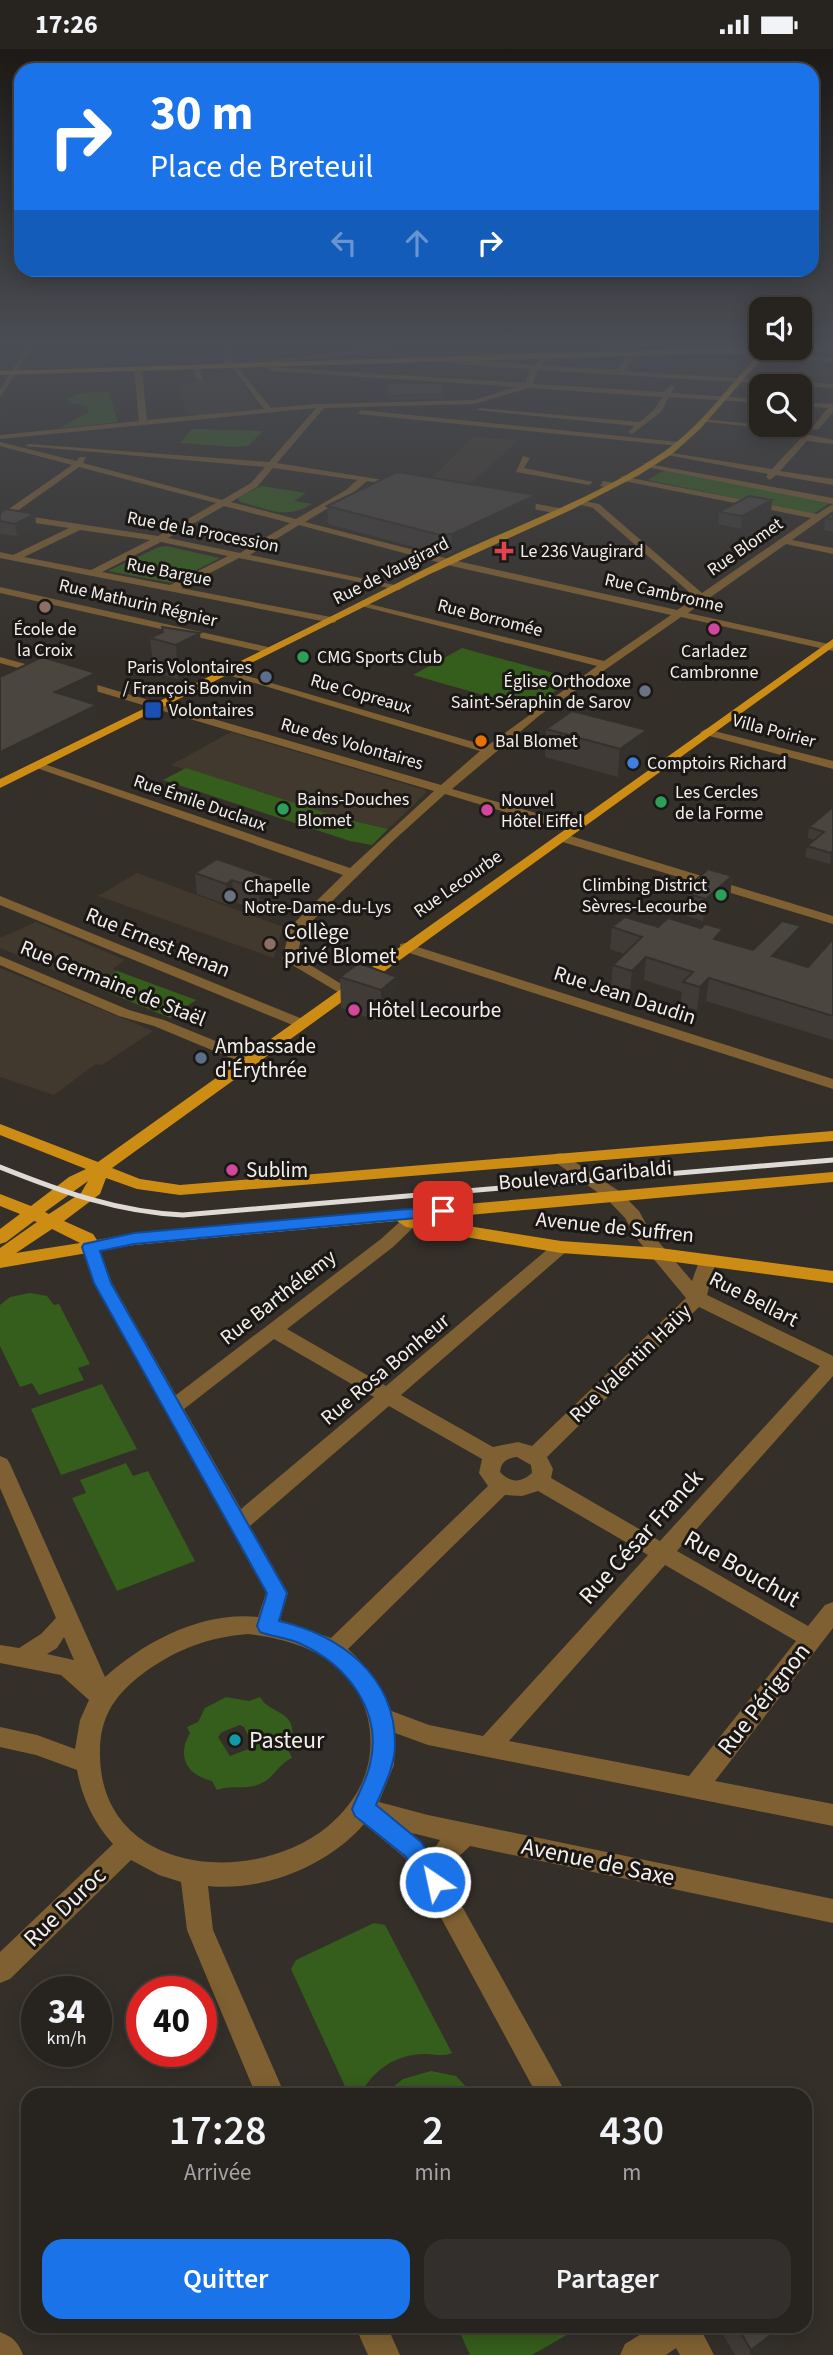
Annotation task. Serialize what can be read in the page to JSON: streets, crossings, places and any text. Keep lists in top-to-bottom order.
{
  "streets": {
    "main road": [
      "Rue de Vaugirard",
      "Rue Lecourbe",
      "Boulevard Garibaldi",
      "Avenue de Suffren"
    ],
    "street": [
      "Rue de la Procession",
      "Rue Blomet",
      "Rue Bargue",
      "Rue Cambronne",
      "Rue Mathurin Régnier",
      "Rue Borromée",
      "Rue Copreaux",
      "Villa Poirier",
      "Rue des Volontaires",
      "Rue Émile Duclaux",
      "Rue Ernest Renan",
      "Rue Germaine de Staël",
      "Rue Jean Daudin",
      "Rue Barthélemy",
      "Rue Bellart",
      "Rue Valentin Haüy",
      "Rue Rosa Bonheur",
      "Rue César Franck",
      "Rue Bouchut",
      "Rue Pérignon",
      "Avenue de Saxe",
      "Rue Duroc"
    ]
  },
  "crossings": [
    ["Rue de la Procession", "Rue de Vaugirard"],
    ["Rue Blomet", "Rue Cambronne"],
    ["Rue Blomet", "Rue Borromée"],
    ["Rue Blomet", "Rue Copreaux"],
    ["Rue Blomet", "Rue des Volontaires"],
    ["Rue Blomet", "Rue Émile Duclaux"],
    ["Rue Blomet", "Rue Lecourbe"],
    ["Rue de Vaugirard", "Rue Bargue"],
    ["Rue de Vaugirard", "Rue Cambronne"],
    ["Rue de Vaugirard", "Rue Mathurin Régnier"],
    ["Rue de Vaugirard", "Rue Borromée"],
    ["Rue de Vaugirard", "Rue Copreaux"],
    ["Rue de Vaugirard", "Rue des Volontaires"],
    ["Rue de Vaugirard", "Rue Émile Duclaux"],
    ["Rue Cambronne", "Rue Lecourbe"],
    ["Villa Poirier", "Rue Lecourbe"],
    ["Rue des Volontaires", "Rue Lecourbe"],
    ["Rue Lecourbe", "Rue Ernest Renan"],
    ["Rue Lecourbe", "Rue Germaine de Staël"],
    ["Rue Lecourbe", "Rue Jean Daudin"],
    ["Rue Lecourbe", "Boulevard Garibaldi"],
    ["Boulevard Garibaldi", "Avenue de Suffren"],
    ["Boulevard Garibaldi", "Rue Barthélemy"],
    ["Boulevard Garibaldi", "Rue Bellart"],
    ["Avenue de Suffren", "Rue Barthélemy"],
    ["Avenue de Suffren", "Rue Bellart"],
    ["Avenue de Suffren", "Rue Valentin Haüy"],
    ["Avenue de Suffren", "Rue Rosa Bonheur"],
    ["Rue Bellart", "Rue Valentin Haüy"],
    ["Rue Bellart", "Rue César Franck"],
    ["Rue Valentin Haüy", "Rue Bouchut"],
    ["Rue César Franck", "Rue Bouchut"],
    ["Rue Bouchut", "Rue Pérignon"]
  ],
  "places": {
    "health": ["Le 236 Vaugirard"],
    "other": [
      "École de la Croix",
      "Carladez Cambronne",
      "CMG Sports Club",
      "Paris Volontaires / François Bonvin",
      "Église Orthodoxe Saint-Séraphin de Sarov",
      "Bal Blomet",
      "Comptoirs Richard",
      "Les Cercles de la Forme",
      "Bains-Douches Blomet",
      "Nouvel Hôtel Eiffel",
      "Climbing District Sèvres-Lecourbe",
      "Chapelle Notre-Dame-du-Lys",
      "Collège privé Blomet",
      "Hôtel Lecourbe",
      "Ambassade d'Érythrée",
      "Sublim",
      "Pasteur"
    ],
    "transit": ["Volontaires"]
  },
  "page": {
    "status": "17:26",
    "turn": ["30 m", "Place de Breteuil"],
    "speed": "34 km/h",
    "limit": "40",
    "eta": [
      "17:28",
      "Arrivée",
      "2",
      "min",
      "430",
      "m"
    ],
    "buttons": ["Quitter", "Partager"]
  }
}
